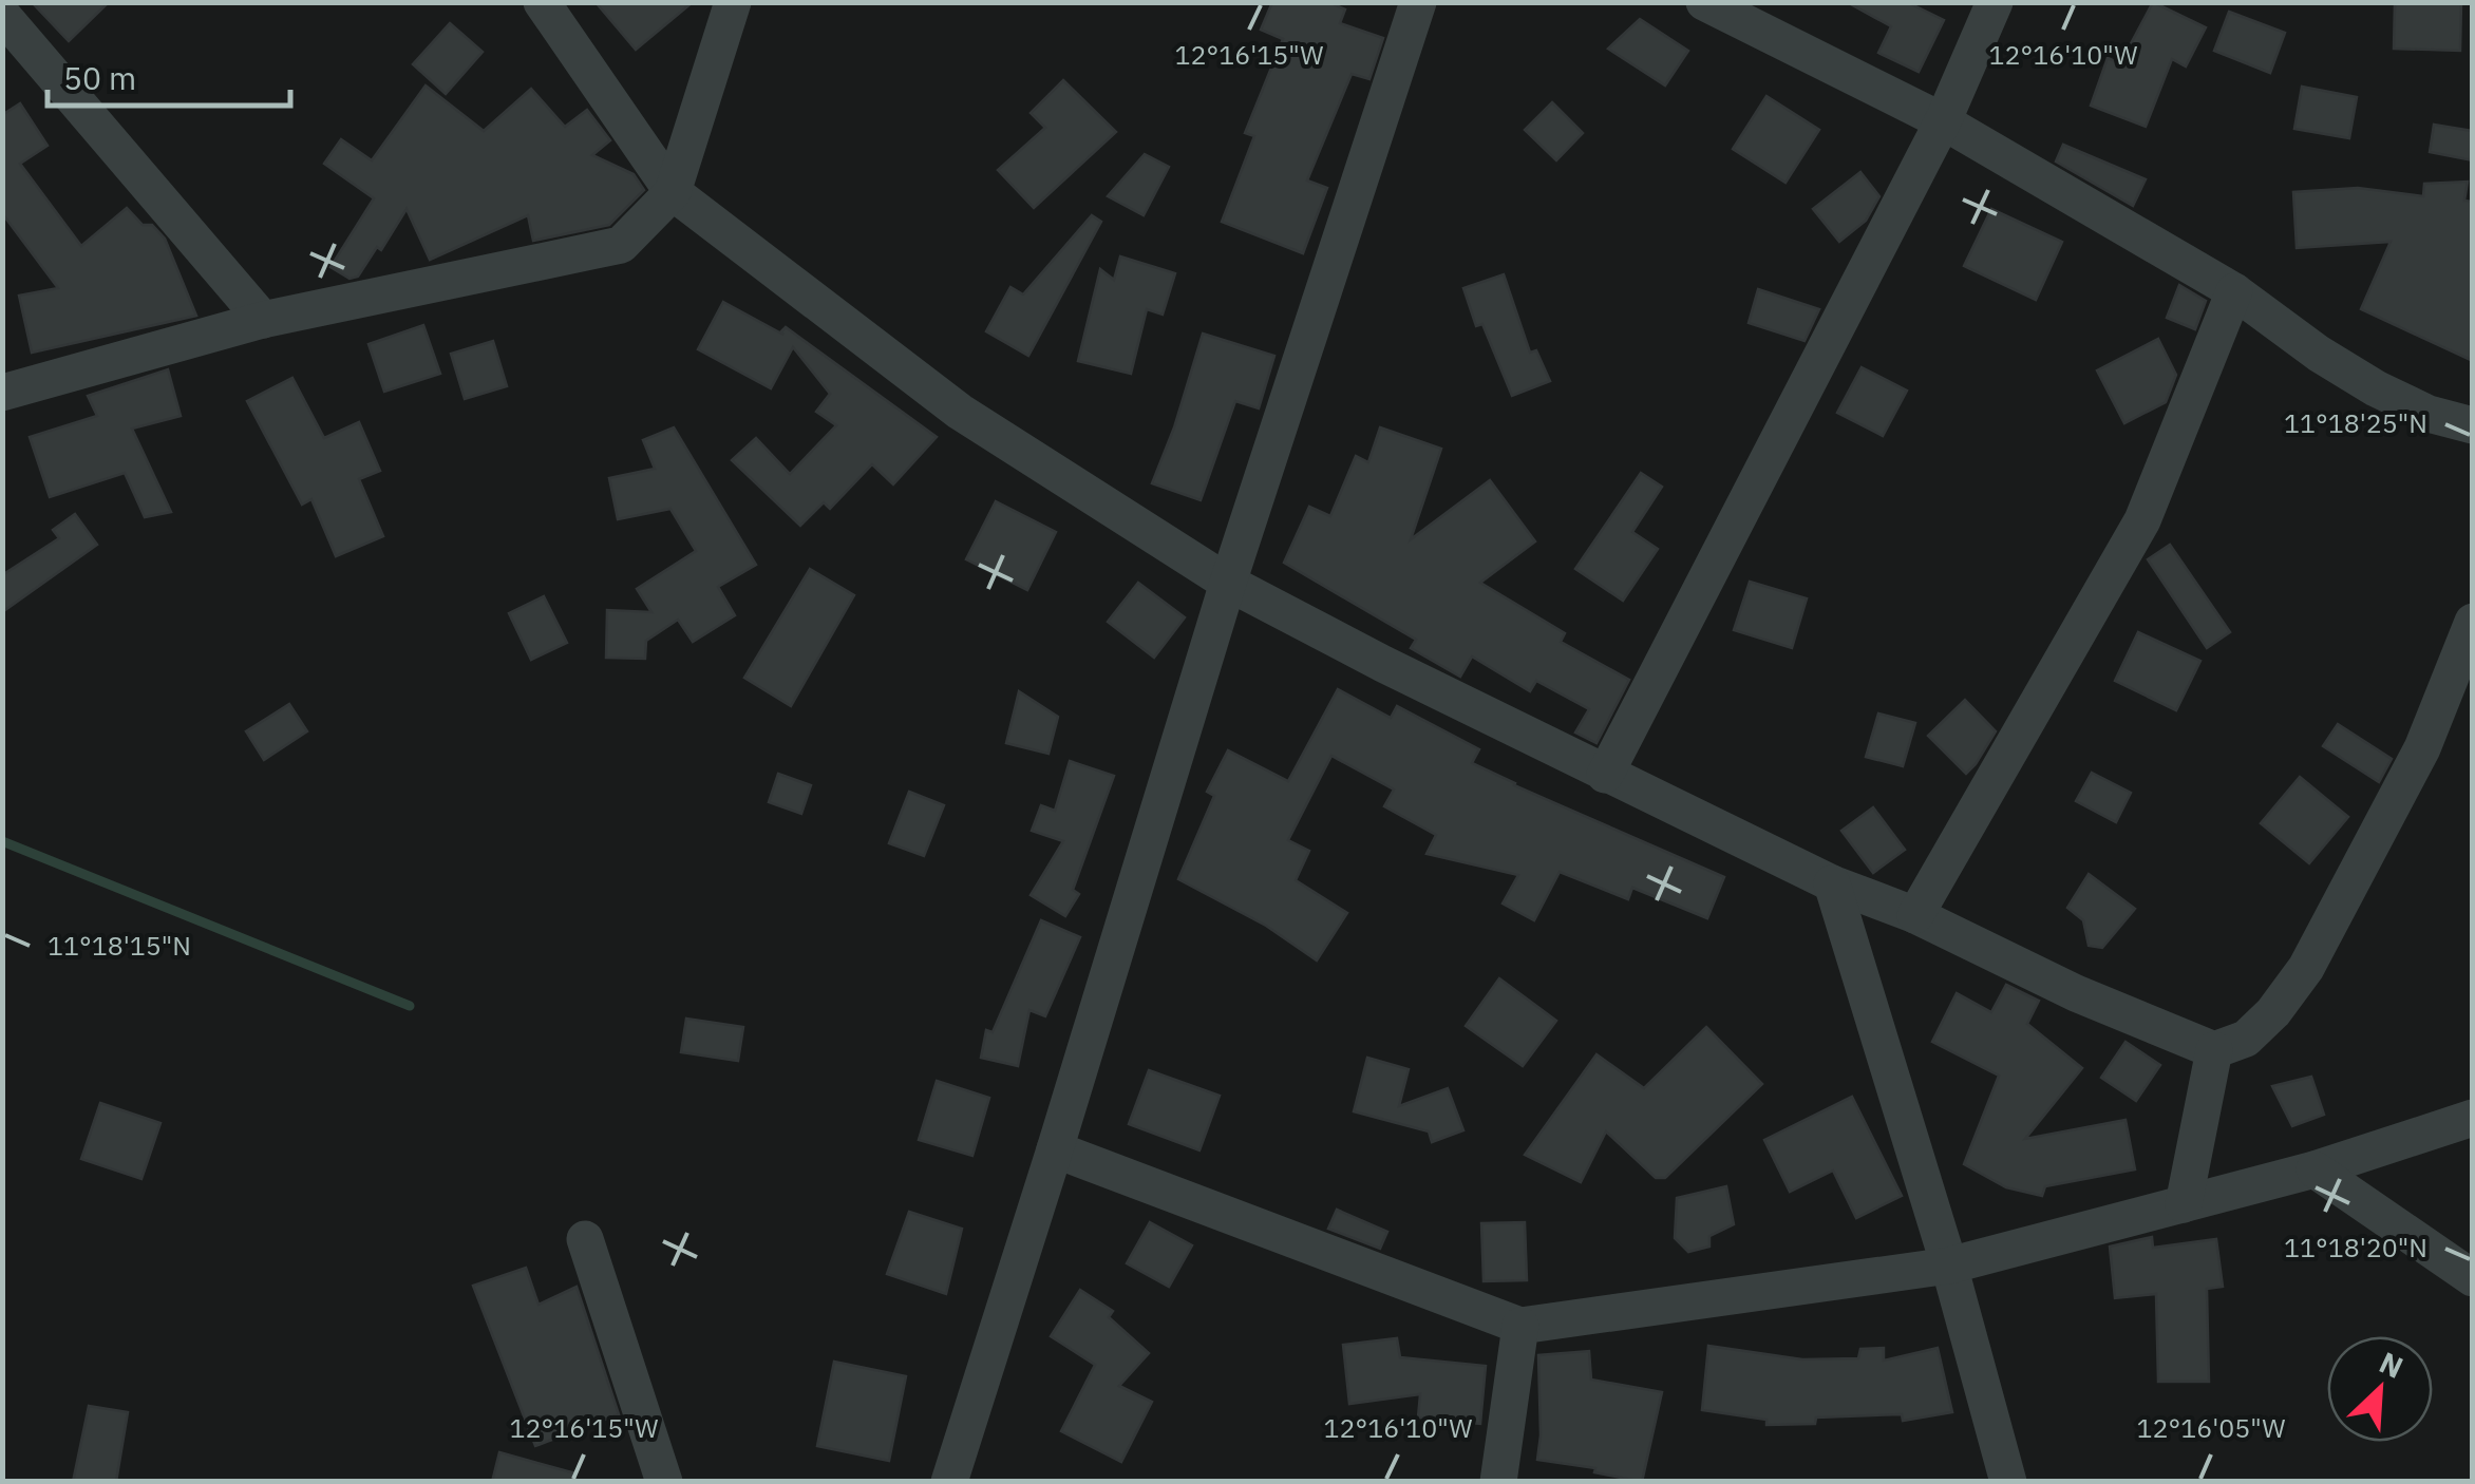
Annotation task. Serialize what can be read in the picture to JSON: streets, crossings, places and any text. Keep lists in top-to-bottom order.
{
  "scale_bar": "50 m",
  "north": "top right",
  "coordinates": [
    "12°16'15\"W",
    "12°16'10\"W",
    "11°18'25\"N",
    "11°18'15\"N",
    "11°18'20\"N",
    "12°16'05\"W"
  ]
}
